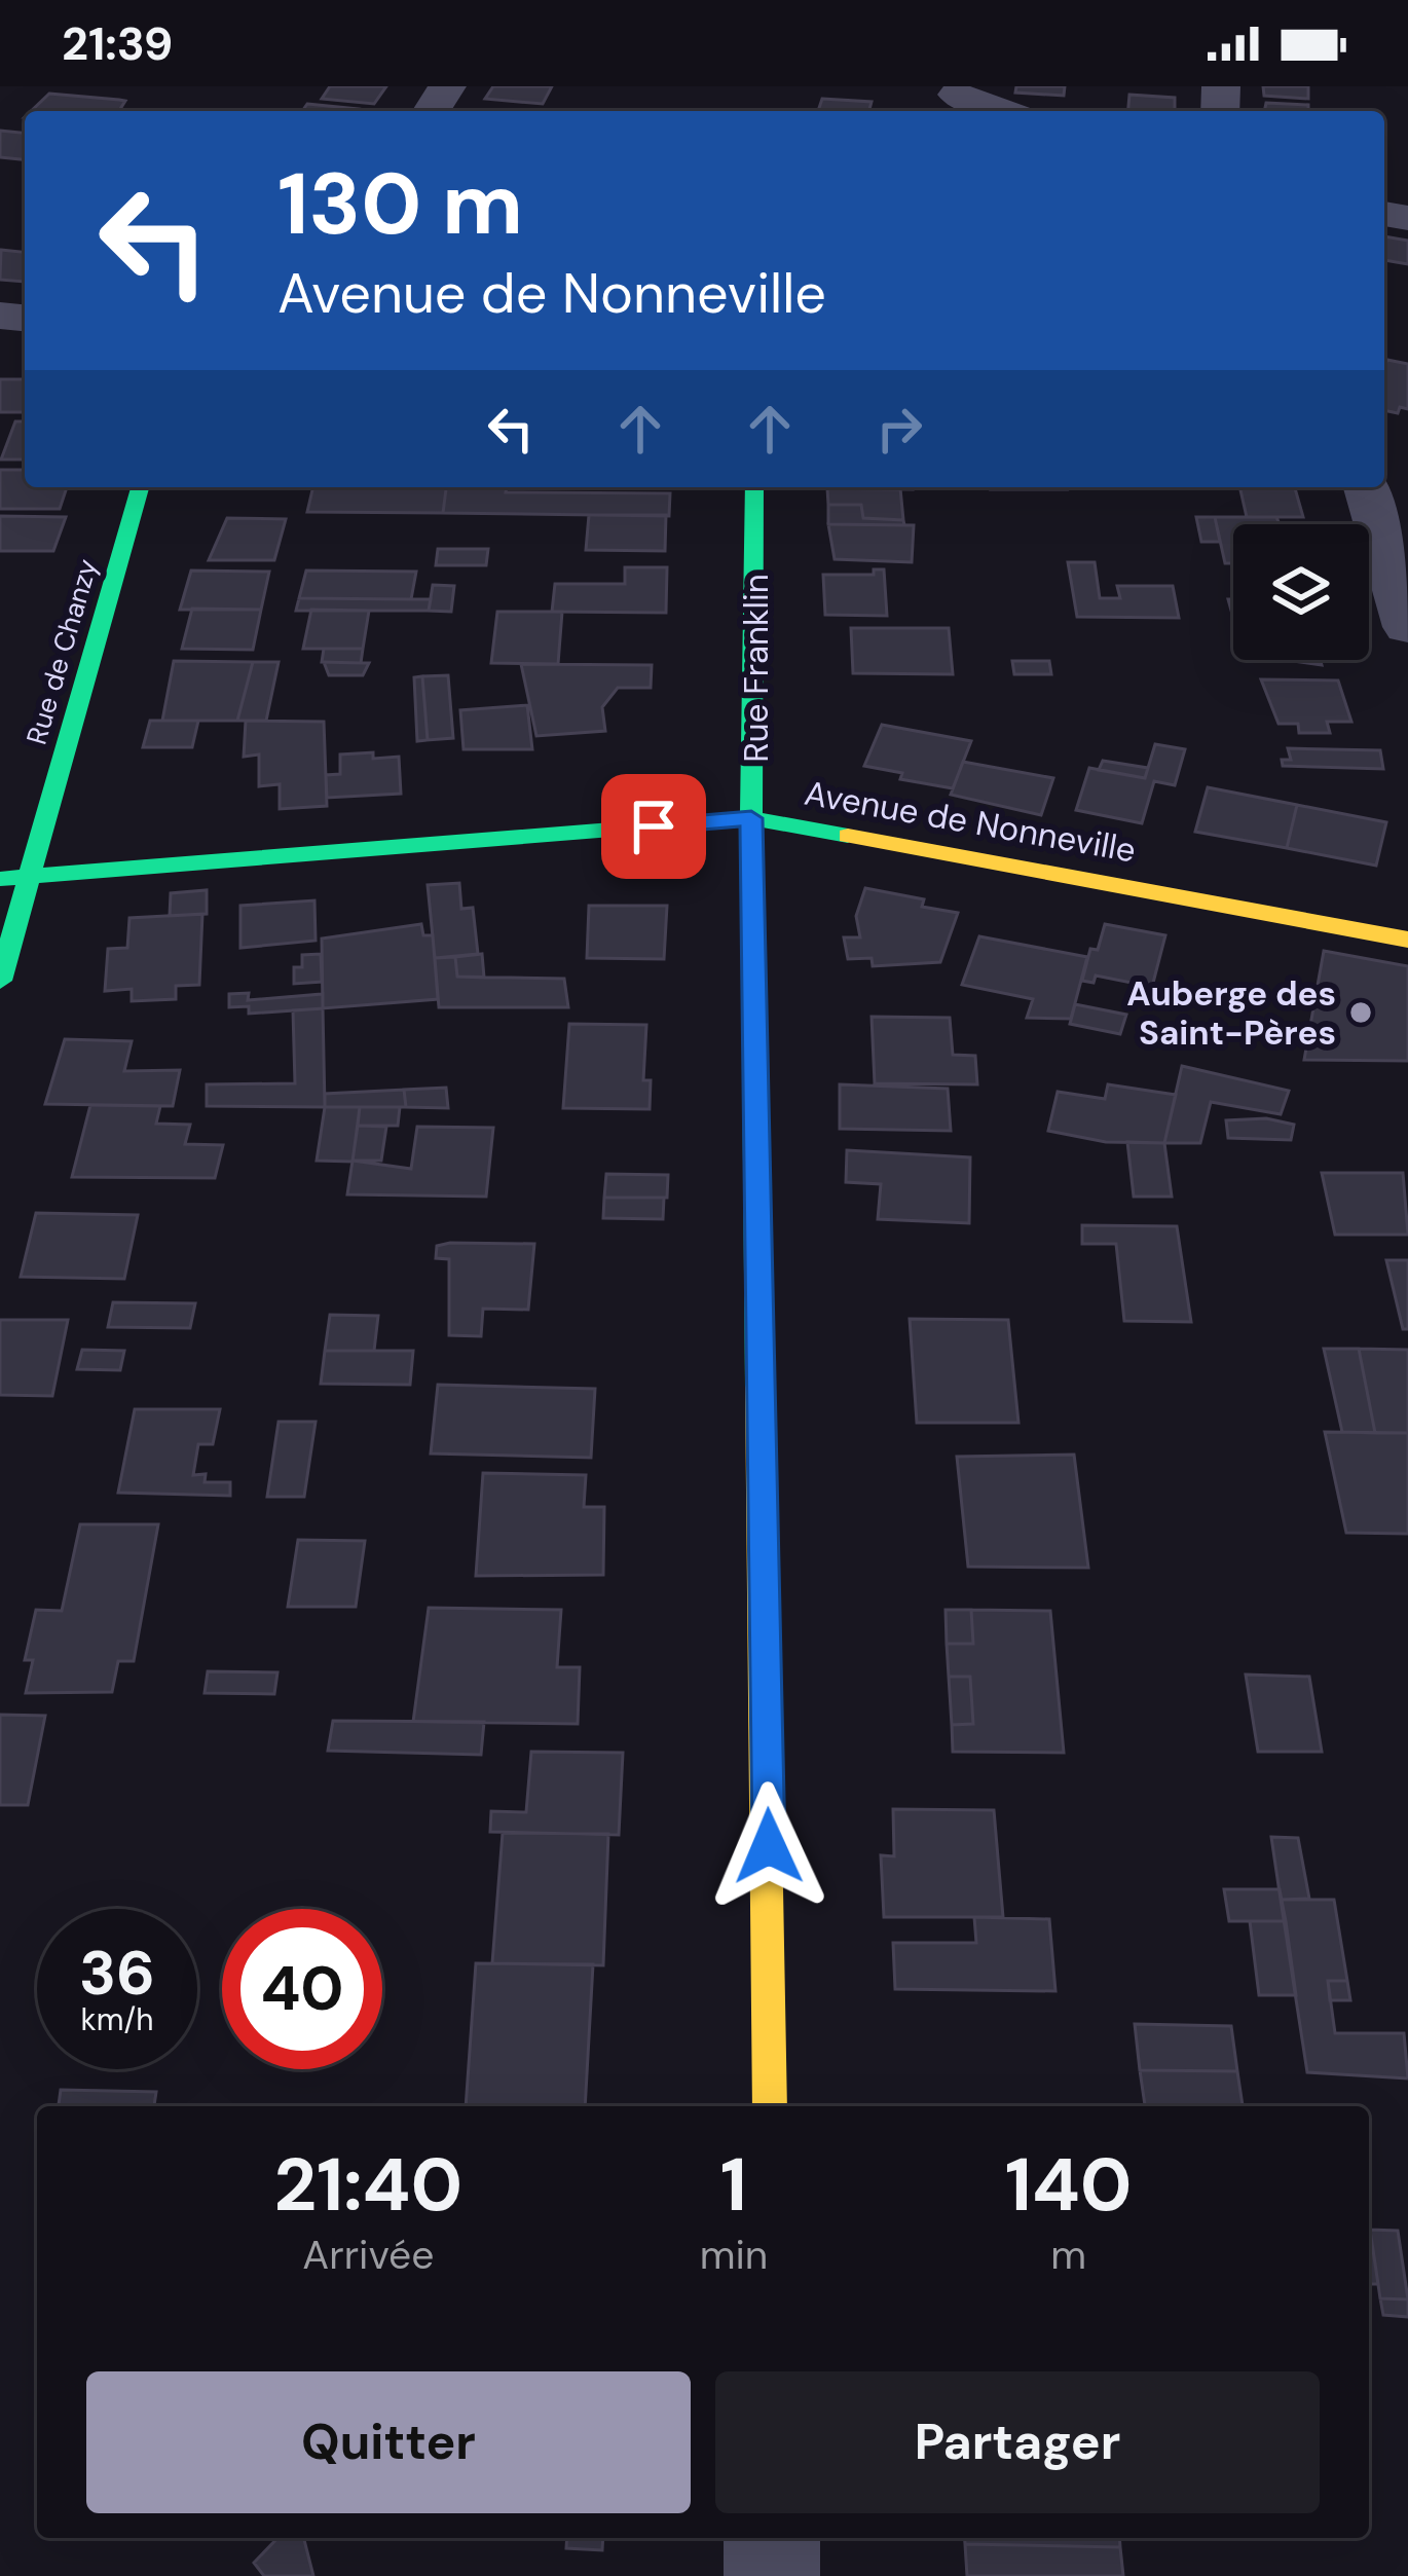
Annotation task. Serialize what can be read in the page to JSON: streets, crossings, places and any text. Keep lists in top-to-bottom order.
{
  "streets": {
    "street": ["Rue de Chanzy", "Rue Franklin", "Avenue de Nonneville"]
  },
  "crossings": [
    ["Rue de Chanzy", "Avenue de Nonneville"],
    ["Rue Franklin", "Avenue de Nonneville"]
  ],
  "places": ["Auberge des Saint-Pères"],
  "page": {
    "status": "21:39",
    "turn": ["130 m", "Avenue de Nonneville"],
    "speed": "36 km/h",
    "limit": "40",
    "eta": [
      "21:40",
      "Arrivée",
      "1",
      "min",
      "140",
      "m"
    ],
    "buttons": ["Quitter", "Partager"]
  }
}
